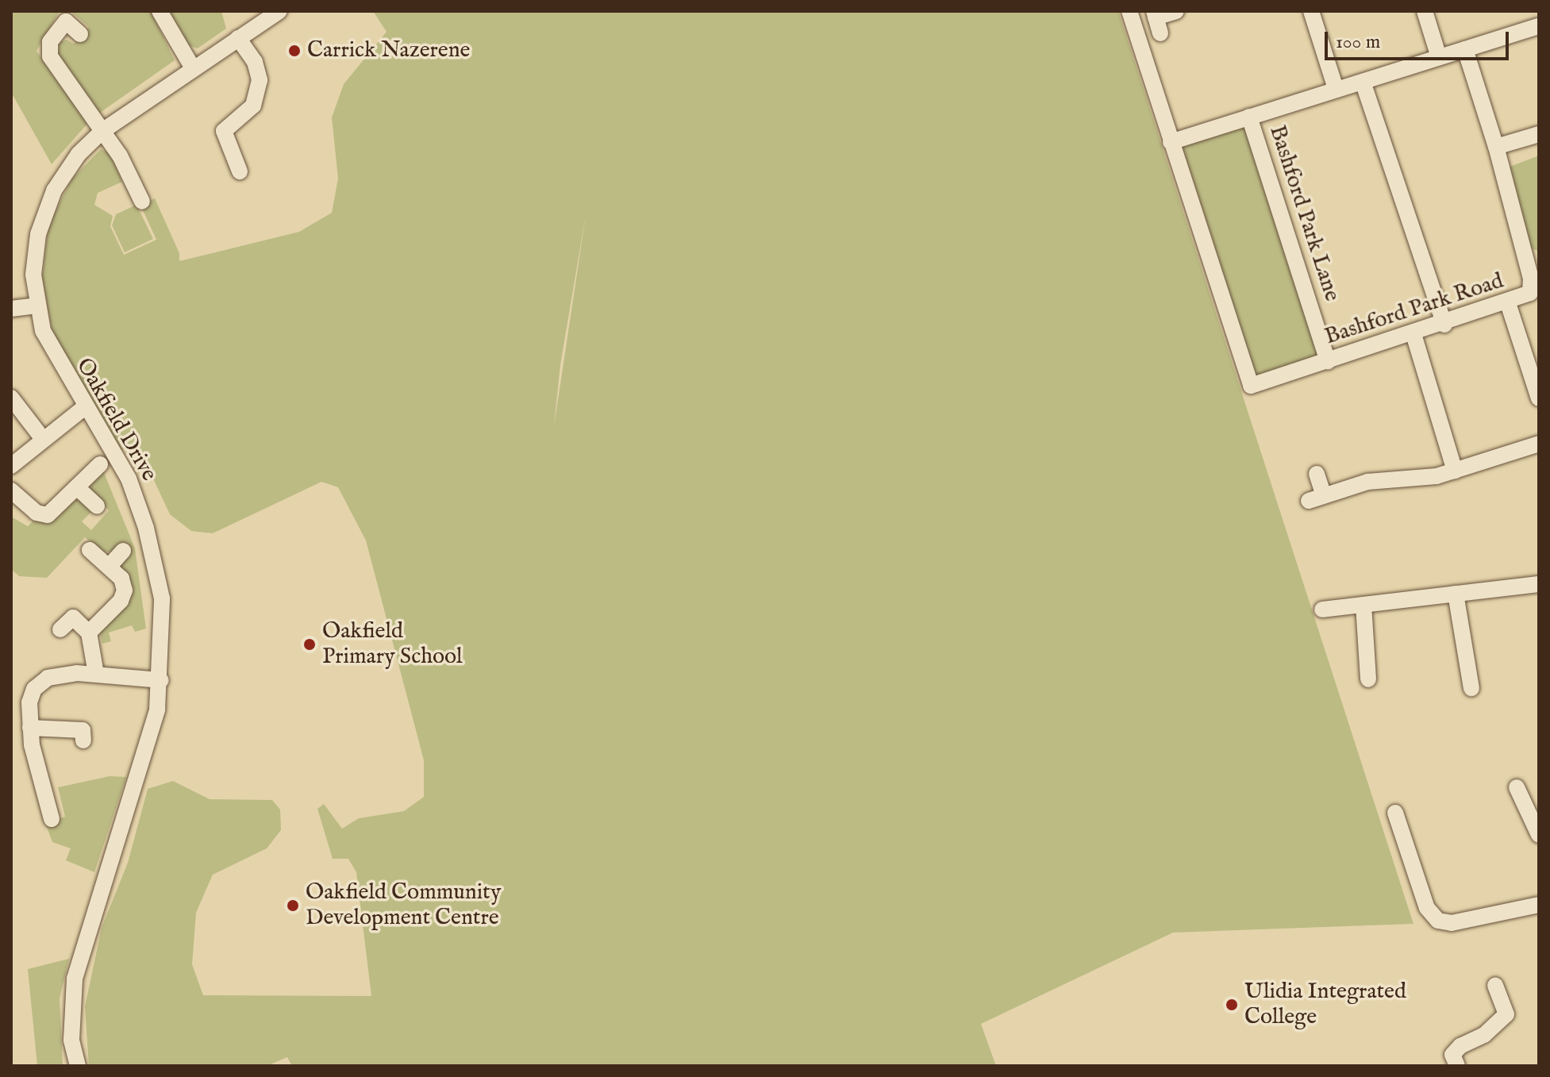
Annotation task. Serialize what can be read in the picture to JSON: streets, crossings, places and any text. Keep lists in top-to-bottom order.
{
  "streets": {
    "street": ["Bashford Park Lane", "Bashford Park Road", "Oakfield Drive"]
  },
  "crossings": [
    ["Bashford Park Lane", "Bashford Park Road"]
  ],
  "places": [
    "Carrick Nazerene",
    "Oakfield Primary School",
    "Oakfield Community Development Centre",
    "Ulidia Integrated College"
  ],
  "scale_bar": "100 m"
}
